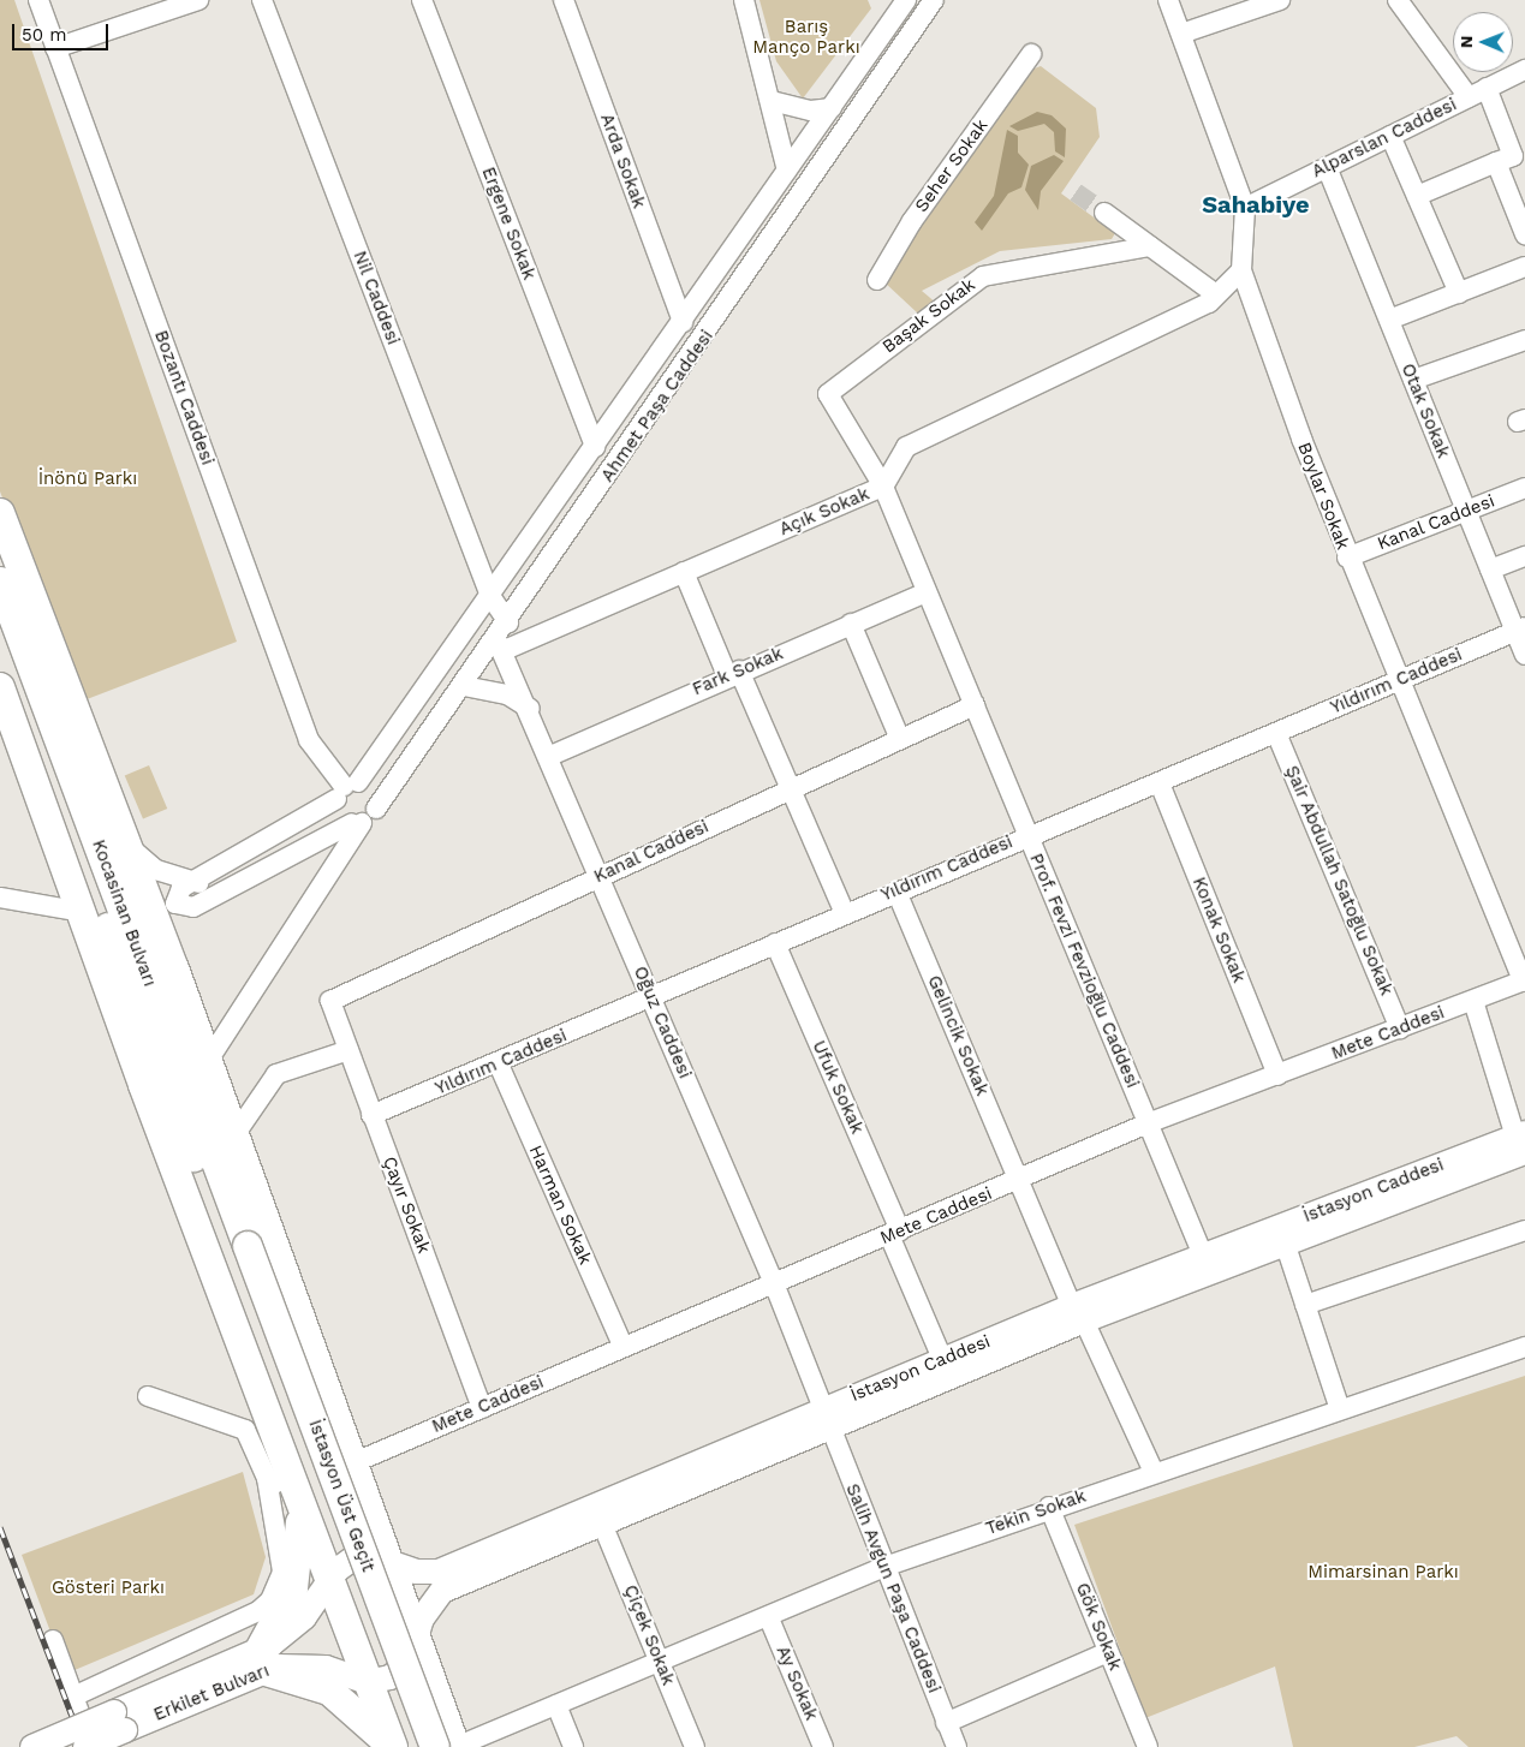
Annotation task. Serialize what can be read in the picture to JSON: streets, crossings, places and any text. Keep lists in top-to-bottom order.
{
  "streets": {
    "highway": ["Kocasinan Bulvarı", "İstasyon Üst Geçit"],
    "main road": ["İstasyon Caddesi", "Erkilet Bulvarı"],
    "street": [
      "Alparslan Caddesi",
      "Arda Sokak",
      "Seher Sokak",
      "Ergene Sokak",
      "Nil Caddesi",
      "Başak Sokak",
      "Bozantı Caddesi",
      "Ahmet Paşa Caddesi",
      "Otak Sokak",
      "Boylar Sokak",
      "Açık Sokak",
      "Kanal Caddesi",
      "Fark Sokak",
      "Yıldırım Caddesi",
      "Şair Abdullah Satoğlu Sokak",
      "Konak Sokak",
      "Prof. Fevzi Fevzioğlu Caddesi",
      "Oğuz Caddesi",
      "Mete Caddesi",
      "Gelincik Sokak",
      "Ufuk Sokak",
      "Çayır Sokak",
      "Harman Sokak",
      "Tekin Sokak",
      "Salih Avgun Paşa Caddesi",
      "Gök Sokak",
      "Çiçek Sokak",
      "Ay Sokak"
    ]
  },
  "crossings": [
    ["Alparslan Caddesi", "Otak Sokak"],
    ["Alparslan Caddesi", "Boylar Sokak"],
    ["Arda Sokak", "Ahmet Paşa Caddesi"],
    ["Ergene Sokak", "Ahmet Paşa Caddesi"],
    ["Nil Caddesi", "Ahmet Paşa Caddesi"],
    ["Başak Sokak", "Açık Sokak"],
    ["Başak Sokak", "Prof. Fevzi Fevzioğlu Caddesi"],
    ["Bozantı Caddesi", "Ahmet Paşa Caddesi"],
    ["Ahmet Paşa Caddesi", "Açık Sokak"],
    ["Ahmet Paşa Caddesi", "Oğuz Caddesi"],
    ["Otak Sokak", "Kanal Caddesi"],
    ["Otak Sokak", "Yıldırım Caddesi"],
    ["Boylar Sokak", "Açık Sokak"],
    ["Boylar Sokak", "Kanal Caddesi"],
    ["Boylar Sokak", "Yıldırım Caddesi"],
    ["Boylar Sokak", "Mete Caddesi"],
    ["Açık Sokak", "Prof. Fevzi Fevzioğlu Caddesi"],
    ["Açık Sokak", "Oğuz Caddesi"],
    ["Kanal Caddesi", "Prof. Fevzi Fevzioğlu Caddesi"],
    ["Kanal Caddesi", "Oğuz Caddesi"],
    ["Kanal Caddesi", "Çayır Sokak"],
    ["Fark Sokak", "Prof. Fevzi Fevzioğlu Caddesi"],
    ["Fark Sokak", "Oğuz Caddesi"],
    ["Yıldırım Caddesi", "Şair Abdullah Satoğlu Sokak"],
    ["Yıldırım Caddesi", "Konak Sokak"],
    ["Yıldırım Caddesi", "Prof. Fevzi Fevzioğlu Caddesi"],
    ["Yıldırım Caddesi", "Oğuz Caddesi"],
    ["Yıldırım Caddesi", "Gelincik Sokak"],
    ["Yıldırım Caddesi", "Ufuk Sokak"],
    ["Yıldırım Caddesi", "Çayır Sokak"],
    ["Yıldırım Caddesi", "Harman Sokak"],
    ["Şair Abdullah Satoğlu Sokak", "Mete Caddesi"],
    ["Kocasinan Bulvarı", "İstasyon Üst Geçit"],
    ["Konak Sokak", "Mete Caddesi"],
    ["Prof. Fevzi Fevzioğlu Caddesi", "Mete Caddesi"],
    ["Prof. Fevzi Fevzioğlu Caddesi", "İstasyon Caddesi"],
    ["Oğuz Caddesi", "Mete Caddesi"],
    ["Oğuz Caddesi", "İstasyon Caddesi"],
    ["Oğuz Caddesi", "Salih Avgun Paşa Caddesi"],
    ["Mete Caddesi", "Gelincik Sokak"],
    ["Mete Caddesi", "Ufuk Sokak"],
    ["Mete Caddesi", "Çayır Sokak"],
    ["Mete Caddesi", "Harman Sokak"],
    ["Gelincik Sokak", "İstasyon Caddesi"],
    ["Gelincik Sokak", "Tekin Sokak"],
    ["Ufuk Sokak", "İstasyon Caddesi"],
    ["İstasyon Caddesi", "Salih Avgun Paşa Caddesi"],
    ["İstasyon Caddesi", "Çiçek Sokak"],
    ["İstasyon Caddesi", "Erkilet Bulvarı"],
    ["Tekin Sokak", "Salih Avgun Paşa Caddesi"],
    ["Tekin Sokak", "Gök Sokak"],
    ["Tekin Sokak", "Çiçek Sokak"],
    ["Tekin Sokak", "Ay Sokak"]
  ],
  "districts": ["Sahabiye"],
  "parks": [
    "Barış Manço Parkı",
    "İnönü Parkı",
    "Mimarsinan Parkı",
    "Gösteri Parkı"
  ],
  "scale_bar": "50 m",
  "north": "left"
}
